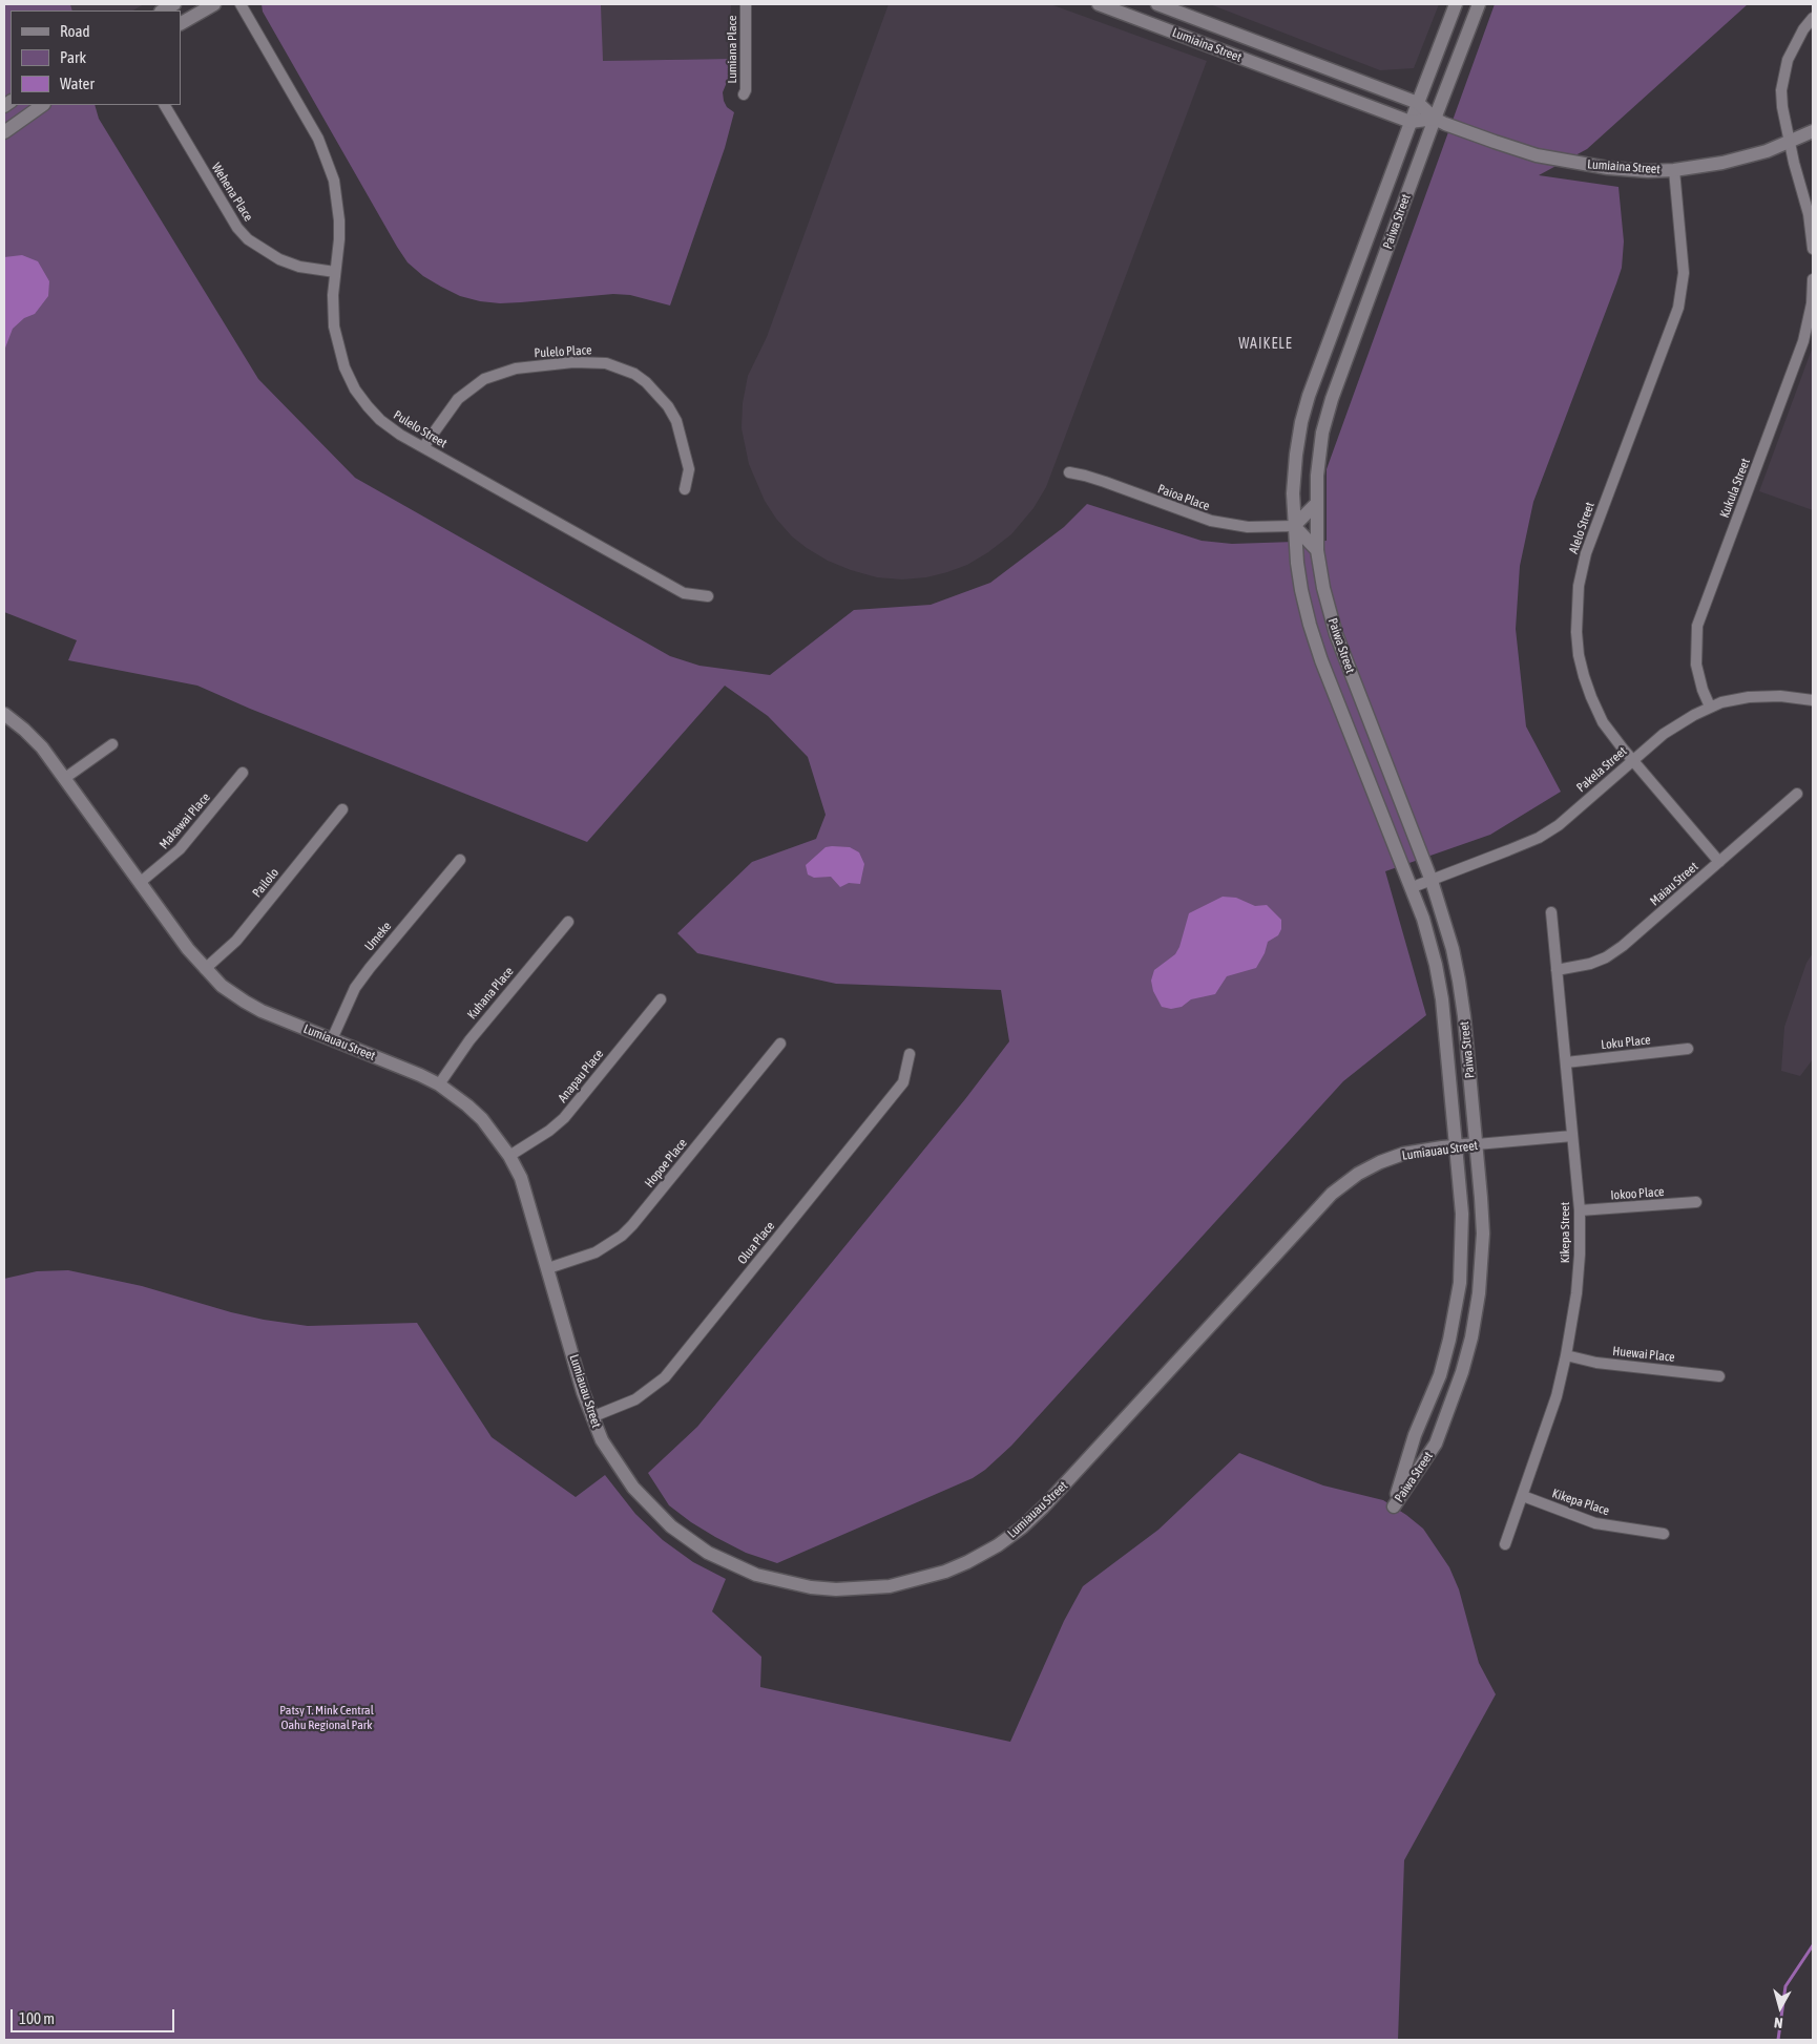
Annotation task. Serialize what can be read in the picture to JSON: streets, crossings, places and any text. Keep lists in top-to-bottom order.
{
  "streets": {
    "street": [
      "Lumiaina Street",
      "Lumiana Place",
      "Wehena Place",
      "Paiwa Street",
      "Pulelo Place",
      "Pulelo Street",
      "Kukula Street",
      "Paioa Place",
      "Alelo Street",
      "Pakela Street",
      "Makawai Place",
      "Pailolo",
      "Maiau Street",
      "Umeke",
      "Kuhana Place",
      "Lumiauau Street",
      "Loku Place",
      "Anapau Place",
      "Hopoe Place",
      "Iokoo Place",
      "Kikepa Street",
      "Olua Place",
      "Huewai Place",
      "Kikepa Place"
    ]
  },
  "crossings": [
    ["Lumiaina Street", "Paiwa Street"],
    ["Lumiaina Street", "Alelo Street"],
    ["Wehena Place", "Pulelo Street"],
    ["Paiwa Street", "Paioa Place"],
    ["Paiwa Street", "Pakela Street"],
    ["Paiwa Street", "Lumiauau Street"],
    ["Pulelo Place", "Pulelo Street"],
    ["Kukula Street", "Pakela Street"],
    ["Alelo Street", "Pakela Street"],
    ["Alelo Street", "Maiau Street"],
    ["Makawai Place", "Lumiauau Street"],
    ["Pailolo", "Lumiauau Street"],
    ["Maiau Street", "Kikepa Street"],
    ["Umeke", "Lumiauau Street"],
    ["Kuhana Place", "Lumiauau Street"],
    ["Lumiauau Street", "Anapau Place"],
    ["Lumiauau Street", "Hopoe Place"],
    ["Lumiauau Street", "Kikepa Street"],
    ["Lumiauau Street", "Olua Place"],
    ["Loku Place", "Kikepa Street"],
    ["Iokoo Place", "Kikepa Street"],
    ["Kikepa Street", "Huewai Place"],
    ["Kikepa Street", "Kikepa Place"]
  ],
  "districts": ["WAIKELE"],
  "parks": ["Patsy T. Mink Central Oahu Regional Park"],
  "legend": ["Road", "Park", "Water"],
  "scale_bar": "100 m",
  "north": "bottom"
}
